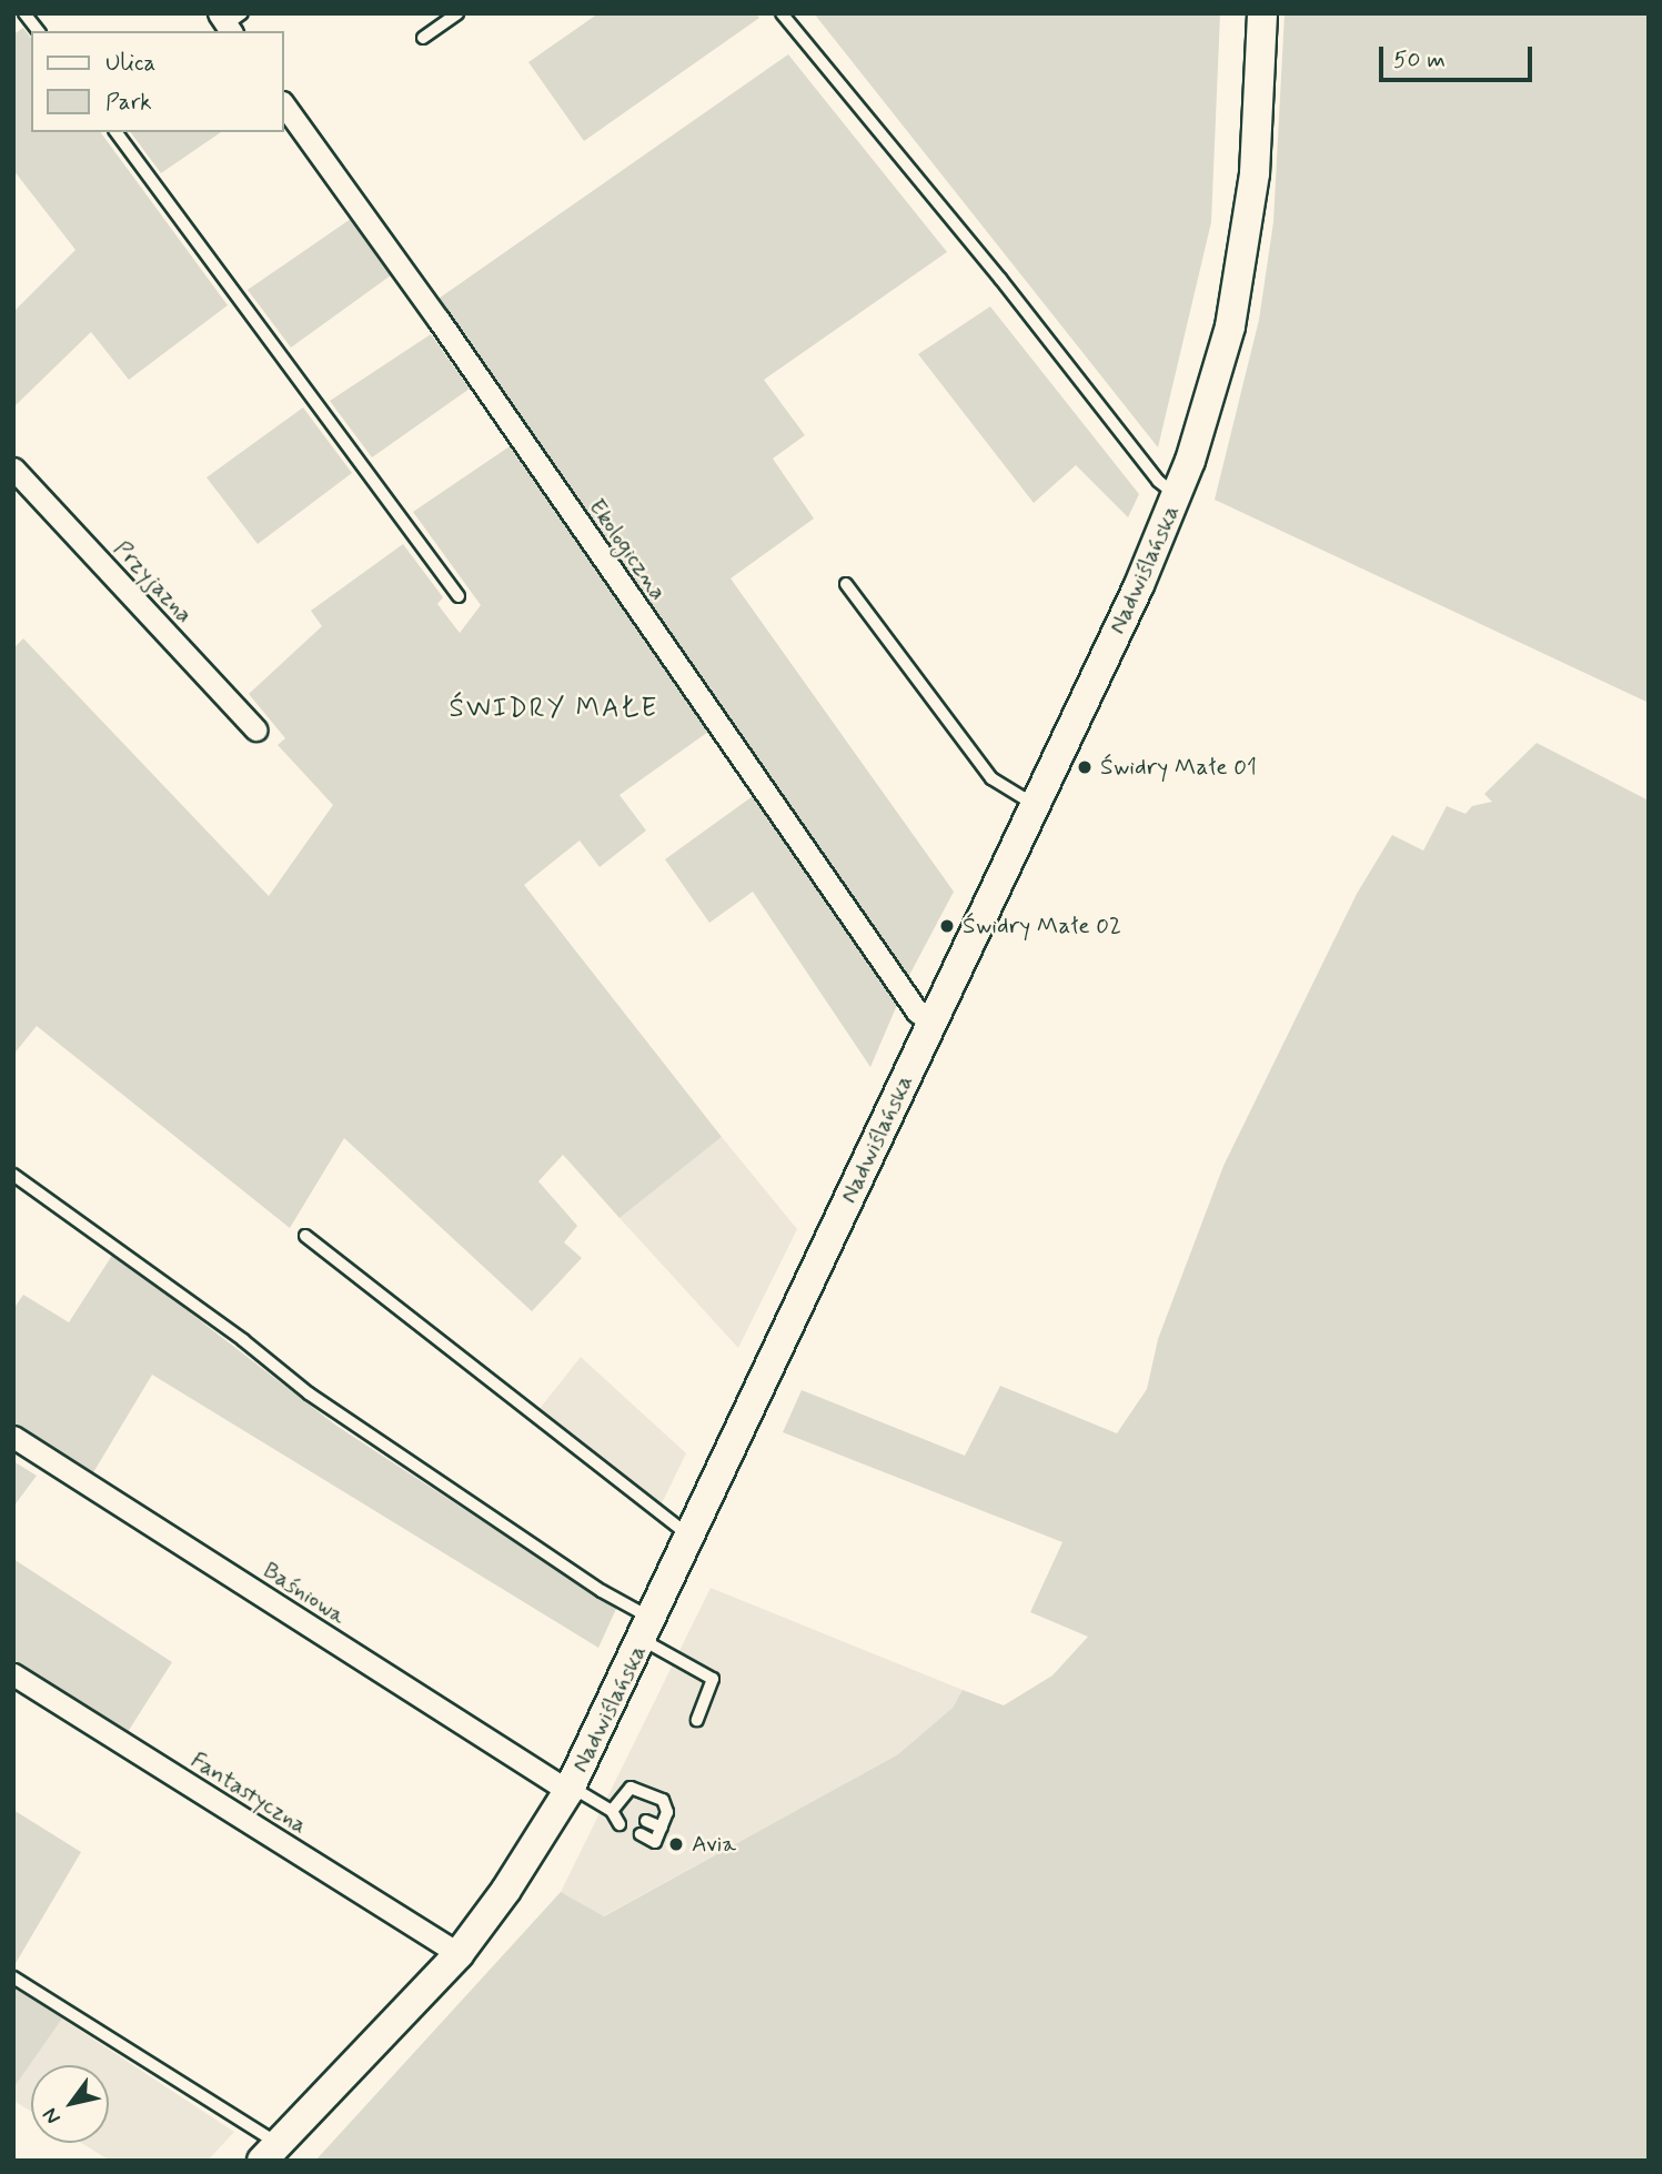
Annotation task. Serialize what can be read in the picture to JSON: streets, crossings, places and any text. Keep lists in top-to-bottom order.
{
  "streets": {
    "main road": ["Nadwiślańska"],
    "street": [
      "Ekologiczna",
      "Przyjazna",
      "Baśniowa",
      "Fantastyczna"
    ]
  },
  "crossings": [
    ["Ekologiczna", "Nadwiślańska"],
    ["Nadwiślańska", "Baśniowa"],
    ["Nadwiślańska", "Fantastyczna"]
  ],
  "districts": ["ŚWIDRY MAŁE"],
  "places": ["Świdry Małe 01", "Świdry Małe 02", "Avia"],
  "legend": ["Ulica", "Park"],
  "scale_bar": "50 m",
  "north": "bottom left"
}
